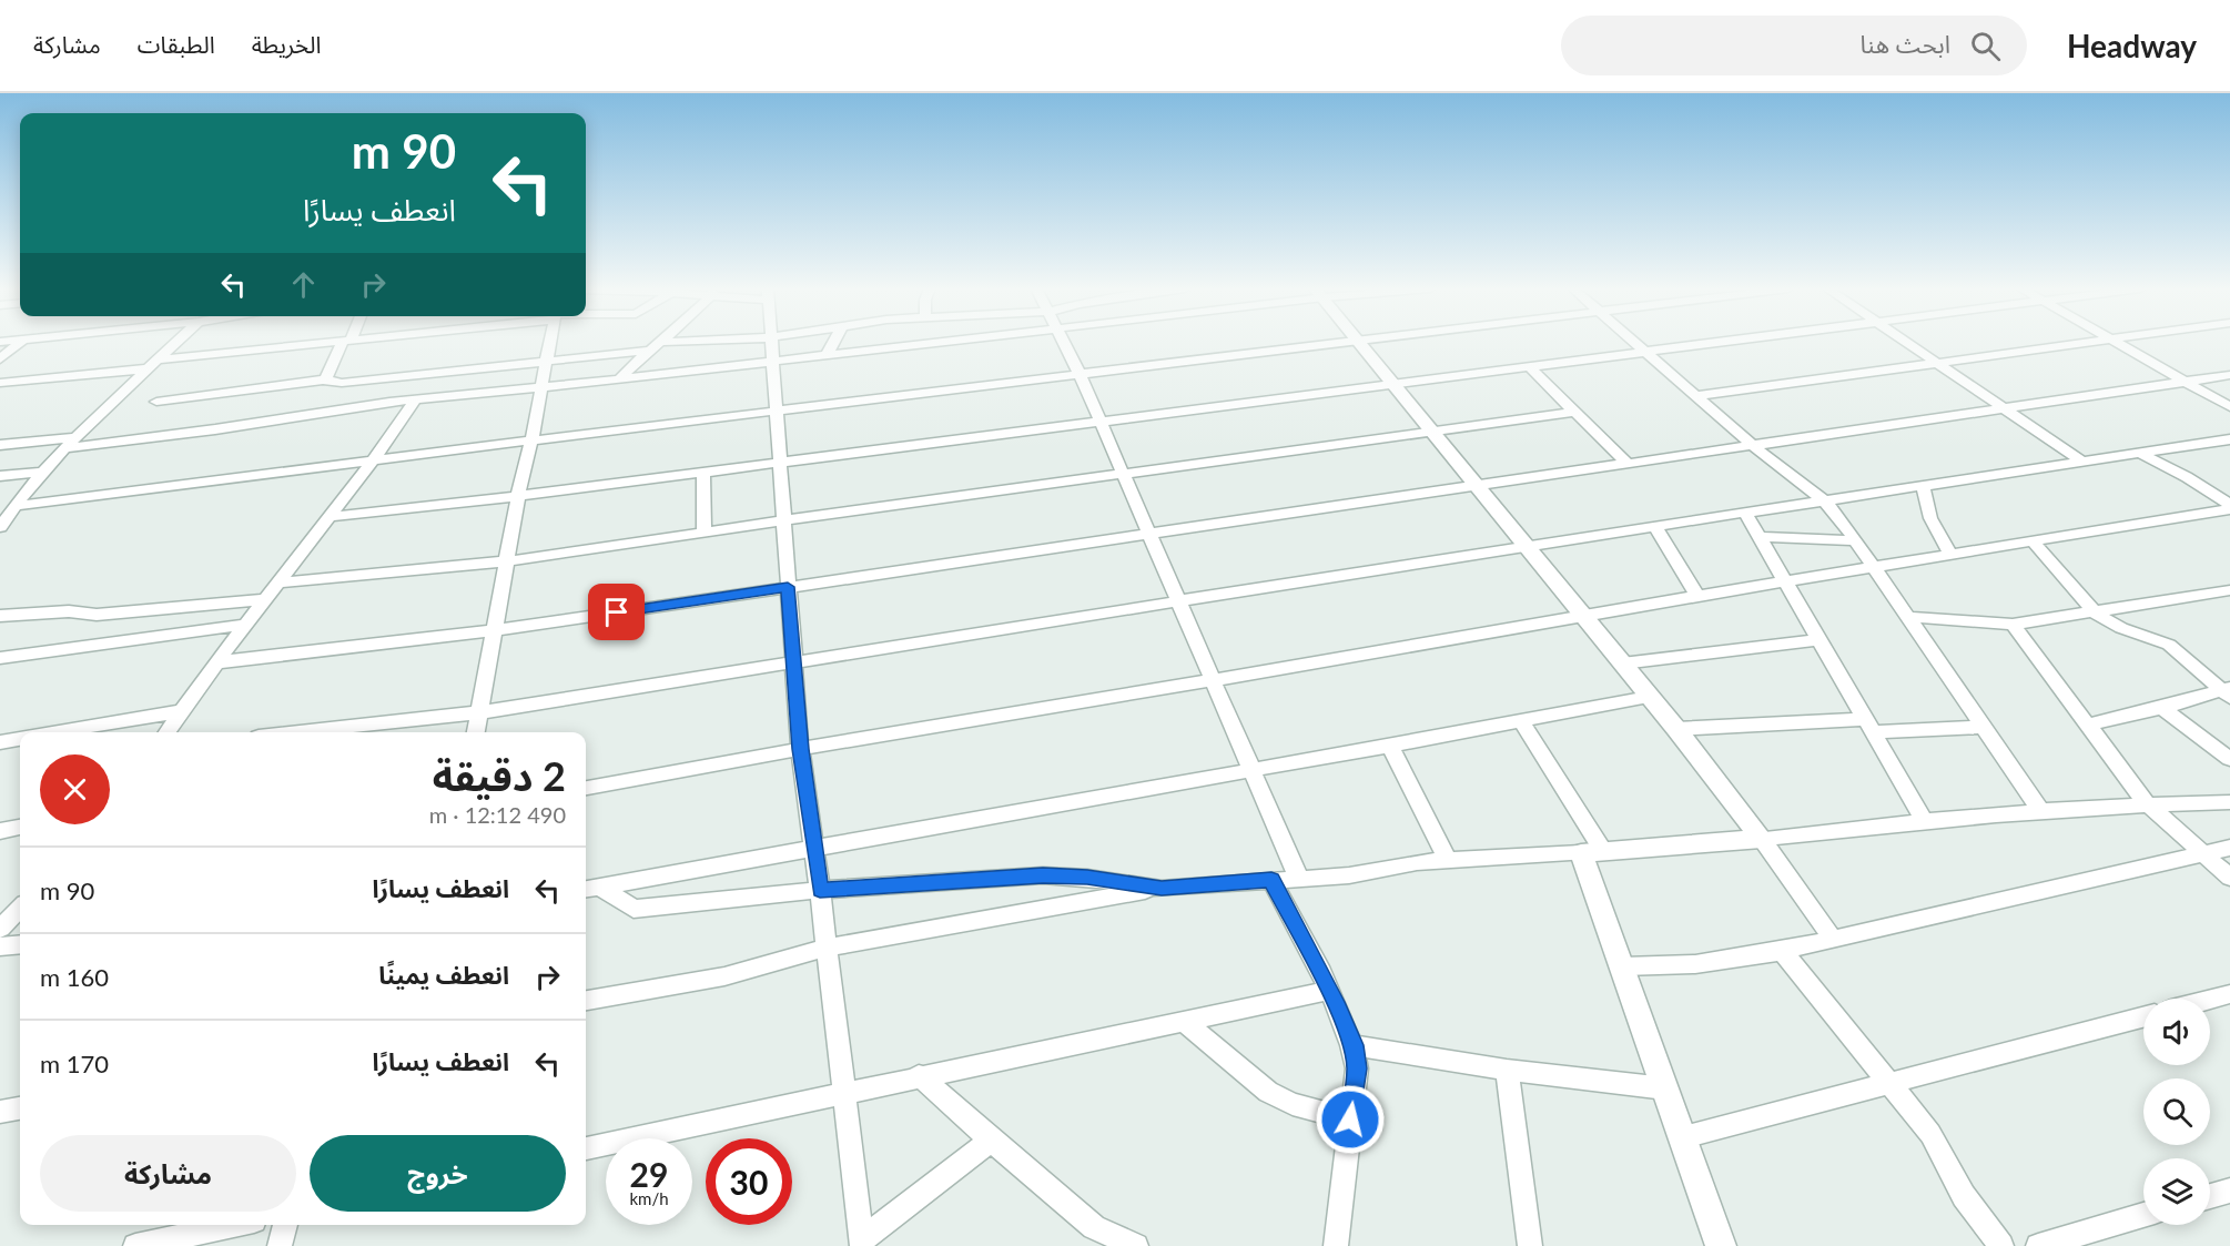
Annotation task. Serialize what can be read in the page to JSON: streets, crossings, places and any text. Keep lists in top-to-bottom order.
{
  "page": {
    "header": "Headway",
    "search": "ابحث هنا",
    "nav": ["الخريطة", "الطبقات", "مشاركة"],
    "turn": ["90 m", "انعطف يسارًا"],
    "heading": ["2 دقيقة", "490 m · 12:12"],
    "list": [
      {
        "name": "انعطف يسارًا",
        "value": "90 m"
      },
      {
        "name": "انعطف يمينًا",
        "value": "160 m"
      },
      {
        "name": "انعطف يسارًا",
        "value": "170 m"
      }
    ],
    "buttons": ["خروج", "مشاركة"],
    "speed": "29 km/h",
    "limit": "30"
  }
}
